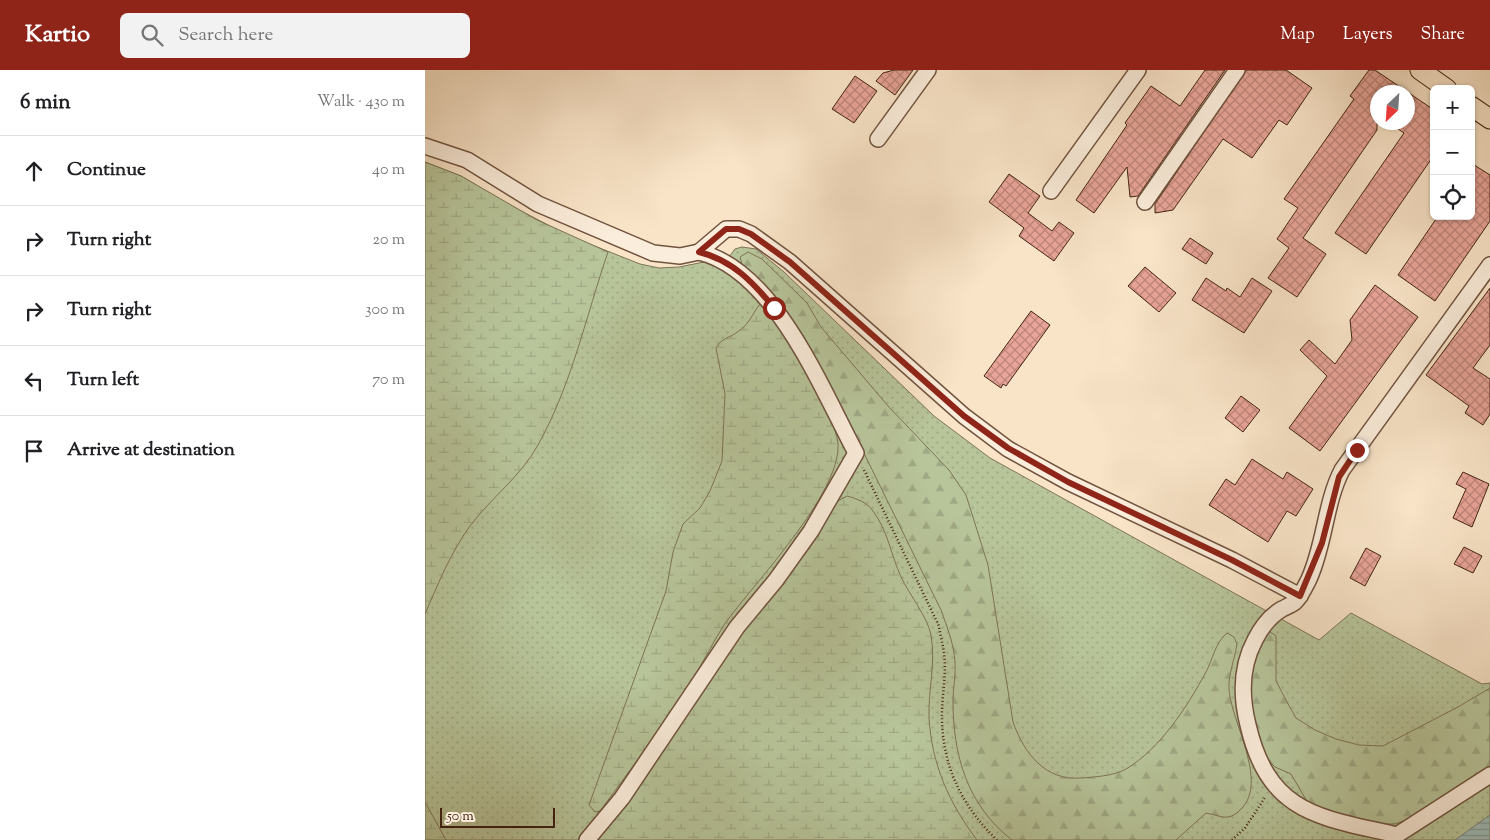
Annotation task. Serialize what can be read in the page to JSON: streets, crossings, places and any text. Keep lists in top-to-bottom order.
{
  "scale_bar": "50 m",
  "north": "bottom left",
  "page": {
    "header": "Kartio",
    "search": "Search here",
    "nav": ["Map", "Layers", "Share"],
    "heading": ["6 min", "Walk · 430 m"],
    "map_buttons": ["+", "−"],
    "list": [
      ["Continue", "40 m"],
      ["Turn right", "20 m"],
      ["Turn right", "300 m"],
      ["Turn left", "70 m"],
      "Arrive at destination"
    ],
    "scale": "50 m"
  }
}
